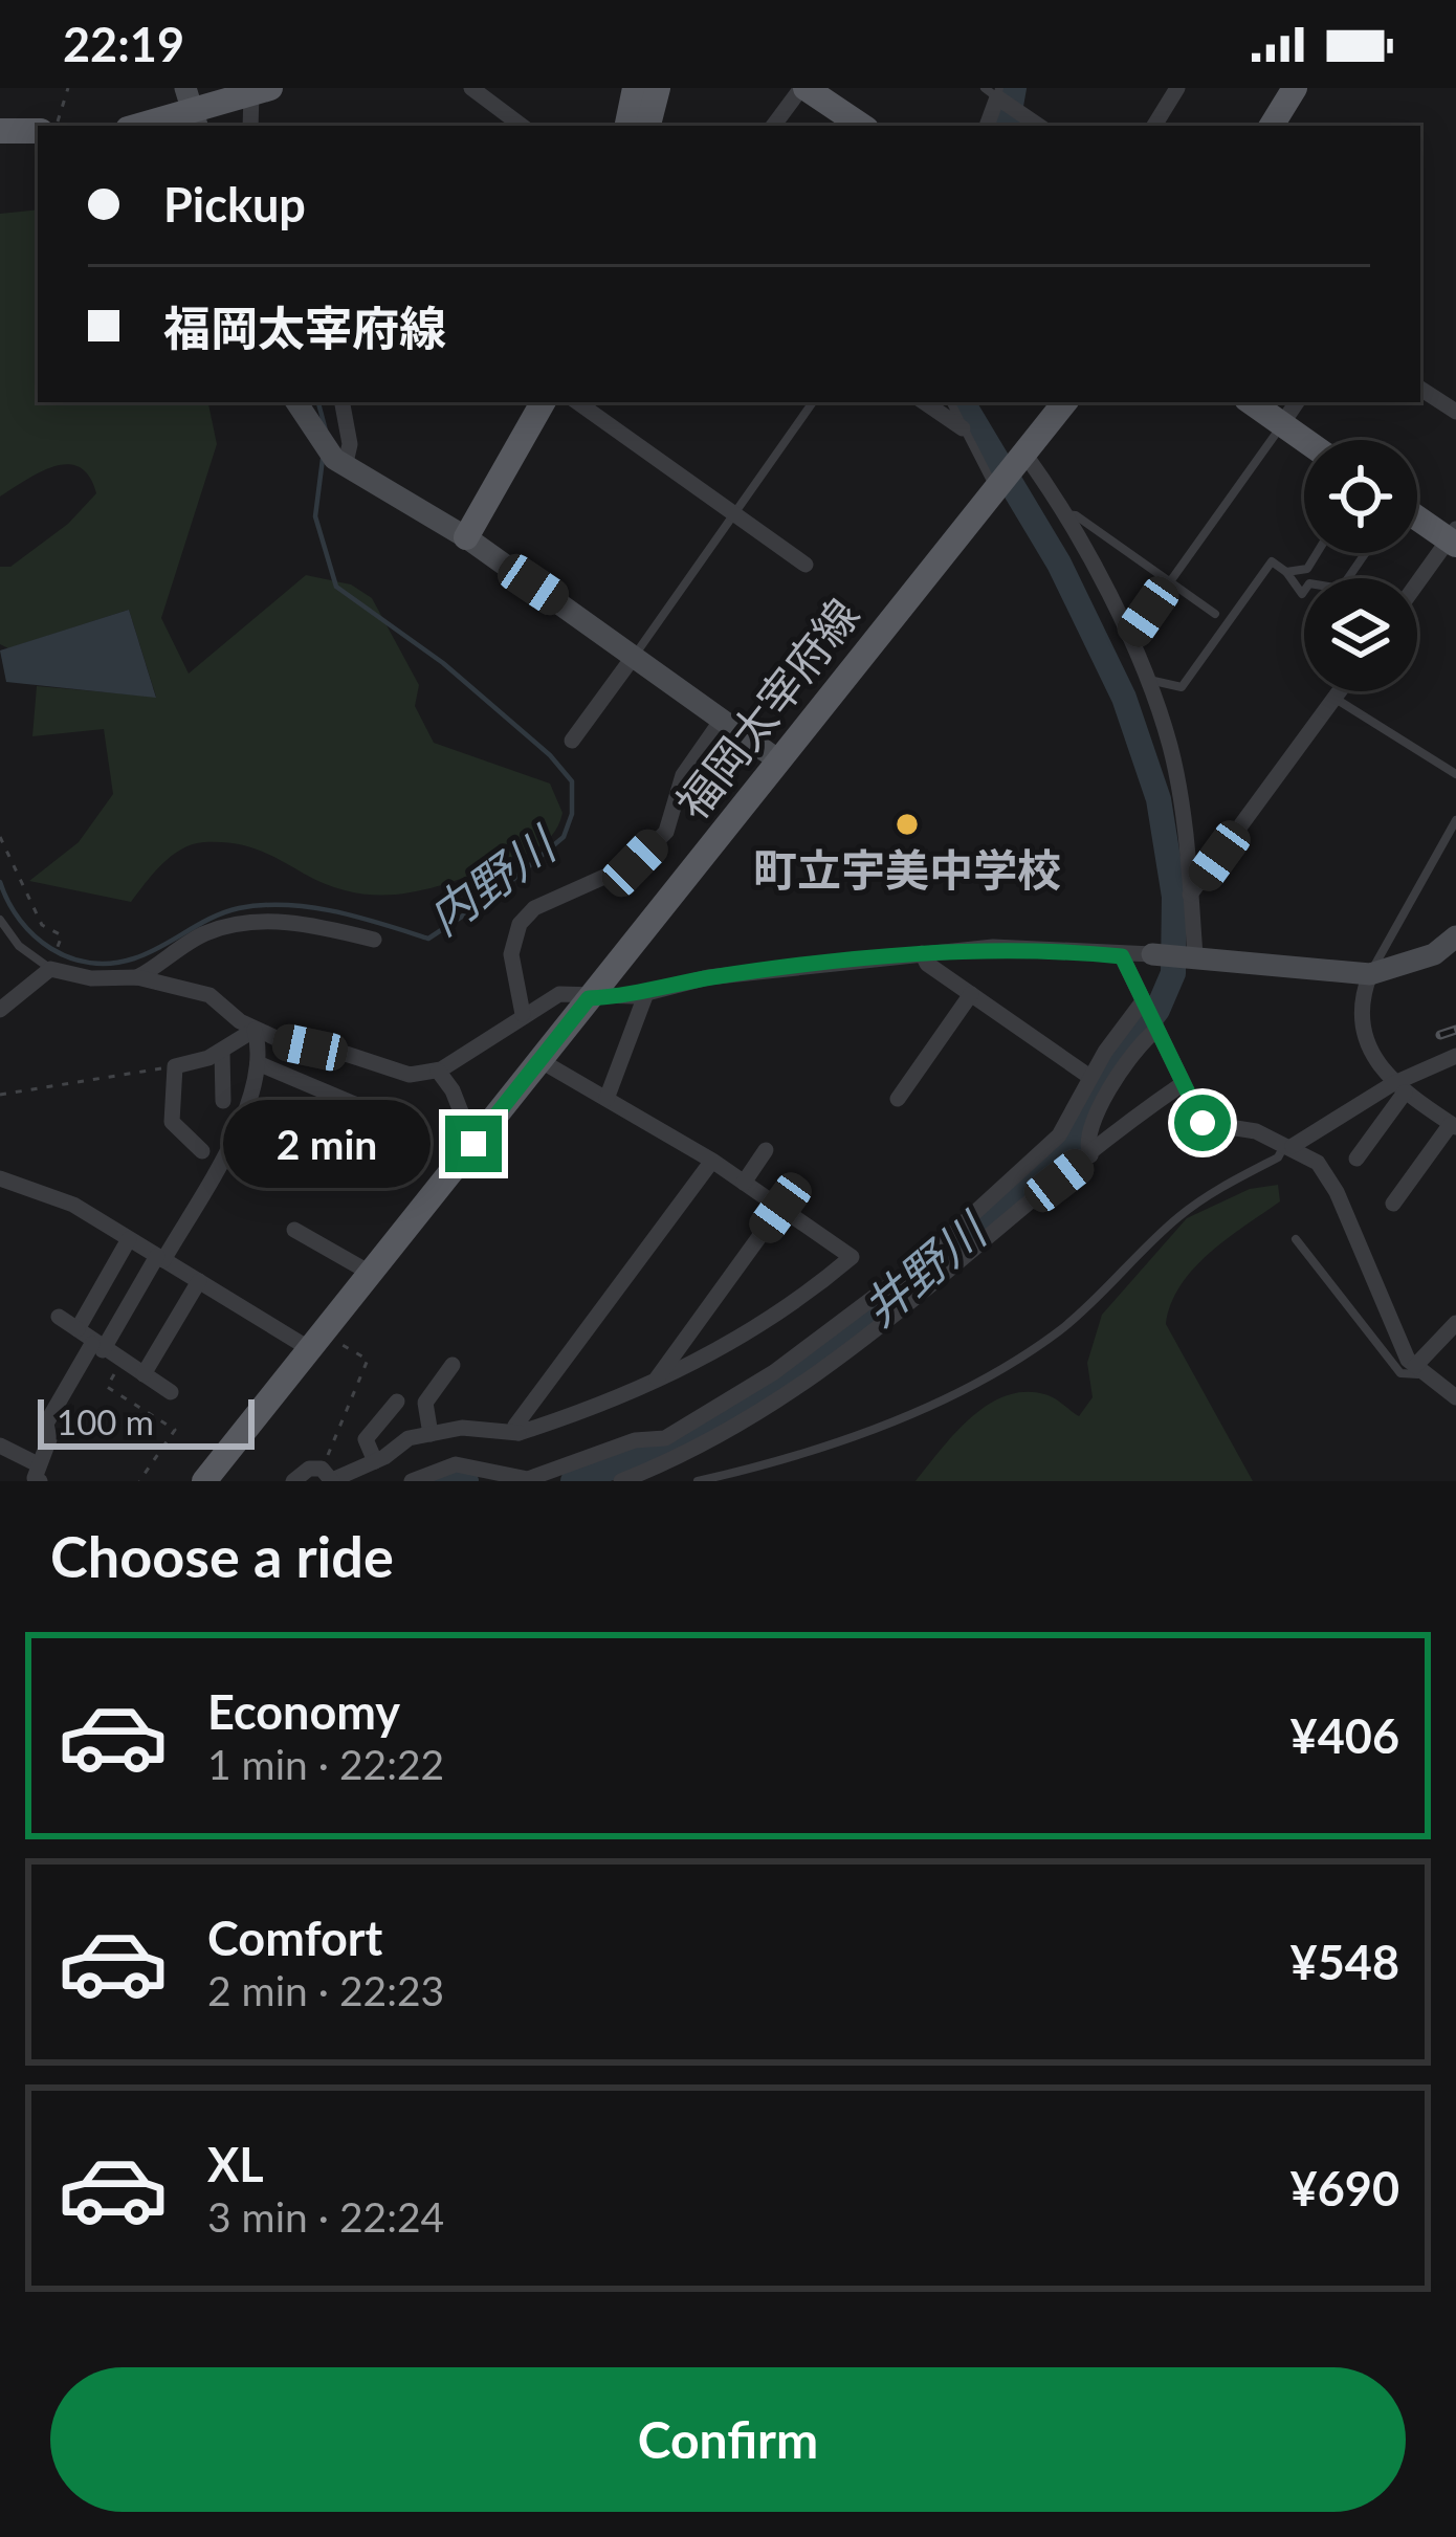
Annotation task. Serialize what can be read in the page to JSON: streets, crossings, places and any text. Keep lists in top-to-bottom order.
{
  "streets": {
    "main road": ["福岡太宰府線"]
  },
  "water": ["内野川", "井野川"],
  "places": ["町立宇美中学校"],
  "scale_bar": "100 m",
  "page": {
    "status": "22:19",
    "banner": ["Pickup", "福岡太宰府線"],
    "bubble": "2 min",
    "scale": "100 m",
    "heading": "Choose a ride",
    "list": [
      {
        "name": "Economy",
        "note": "1 min · 22:22",
        "value": "¥406"
      },
      {
        "name": "Comfort",
        "note": "2 min · 22:23",
        "value": "¥548"
      },
      {
        "name": "XL",
        "note": "3 min · 22:24",
        "value": "¥690"
      }
    ],
    "buttons": "Confirm"
  }
}
